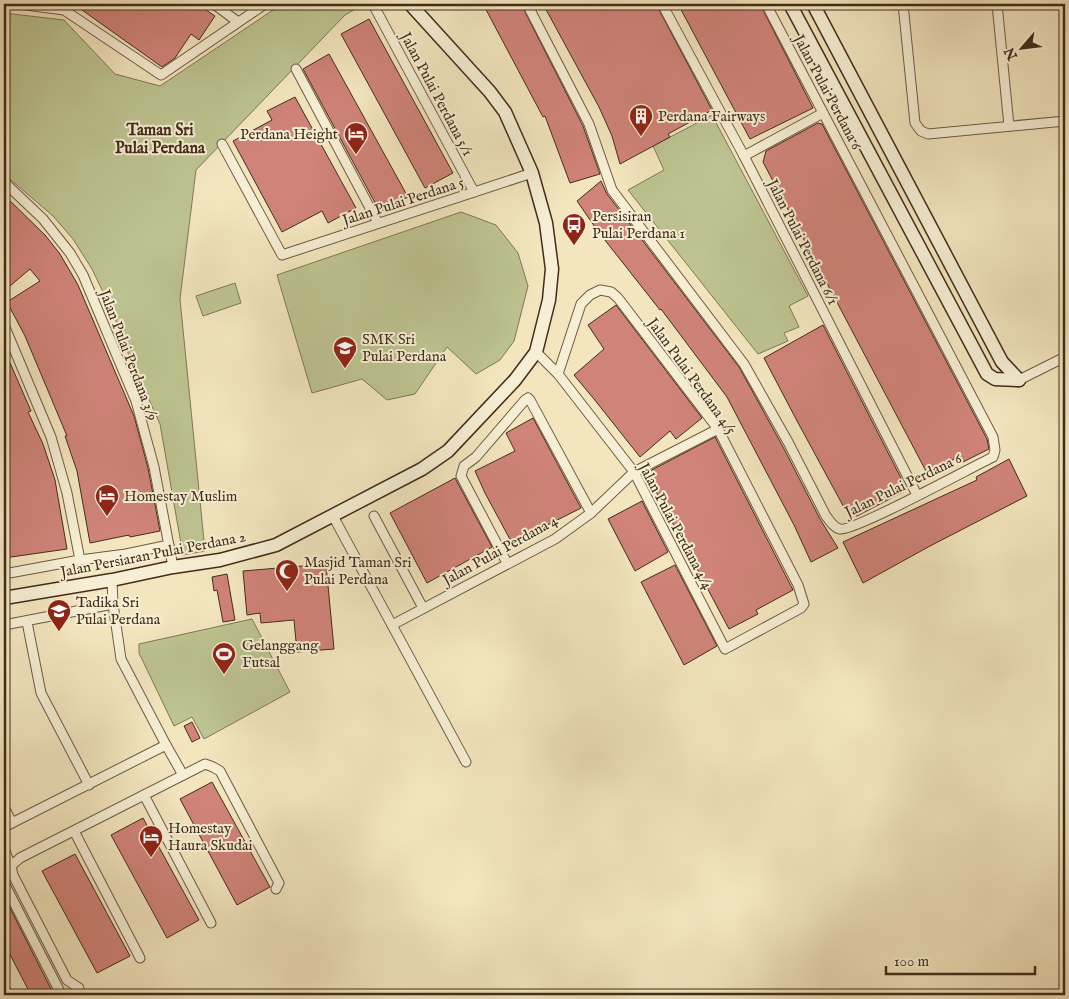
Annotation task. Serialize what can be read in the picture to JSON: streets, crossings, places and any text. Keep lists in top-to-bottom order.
{
  "streets": {
    "street": [
      "Jalan Pulai Perdana 6",
      "Jalan Pulai Perdana 5/1",
      "Jalan Pulai Perdana 5",
      "Jalan Pulai Perdana 6/1",
      "Jalan Pulai Perdana 3/9",
      "Jalan Pulai Perdana 4/5",
      "Jalan Pulai Perdana 4/4",
      "Jalan Pulai Perdana 4",
      "Jalan Persiaran Pulai Perdana 2"
    ]
  },
  "crossings": [
    ["Jalan Pulai Perdana 6", "Jalan Pulai Perdana 6/1"],
    ["Jalan Pulai Perdana 5/1", "Jalan Pulai Perdana 5"],
    ["Jalan Pulai Perdana 5", "Jalan Persiaran Pulai Perdana 2"],
    ["Jalan Pulai Perdana 3/9", "Jalan Persiaran Pulai Perdana 2"],
    ["Jalan Pulai Perdana 4/5", "Jalan Pulai Perdana 4/4"],
    ["Jalan Pulai Perdana 4/5", "Jalan Pulai Perdana 4"],
    ["Jalan Pulai Perdana 4/4", "Jalan Pulai Perdana 4"],
    ["Jalan Pulai Perdana 4/4", "Jalan Persiaran Pulai Perdana 2"]
  ],
  "districts": ["Taman Sri Pulai Perdana"],
  "places": {
    "building": ["Perdana Fairways"],
    "hotel": ["Perdana Height", "Homestay Muslim", "Homestay Haura Skudai"],
    "bus stop": ["Persisiran Pulai Perdana 1"],
    "school or university": ["SMK Sri Pulai Perdana", "Tadika Sri Pulai Perdana"],
    "mosque": ["Masjid Taman Sri Pulai Perdana"],
    "sports": ["Gelanggang Futsal"]
  },
  "scale_bar": "100 m",
  "north": "bottom left"
}
